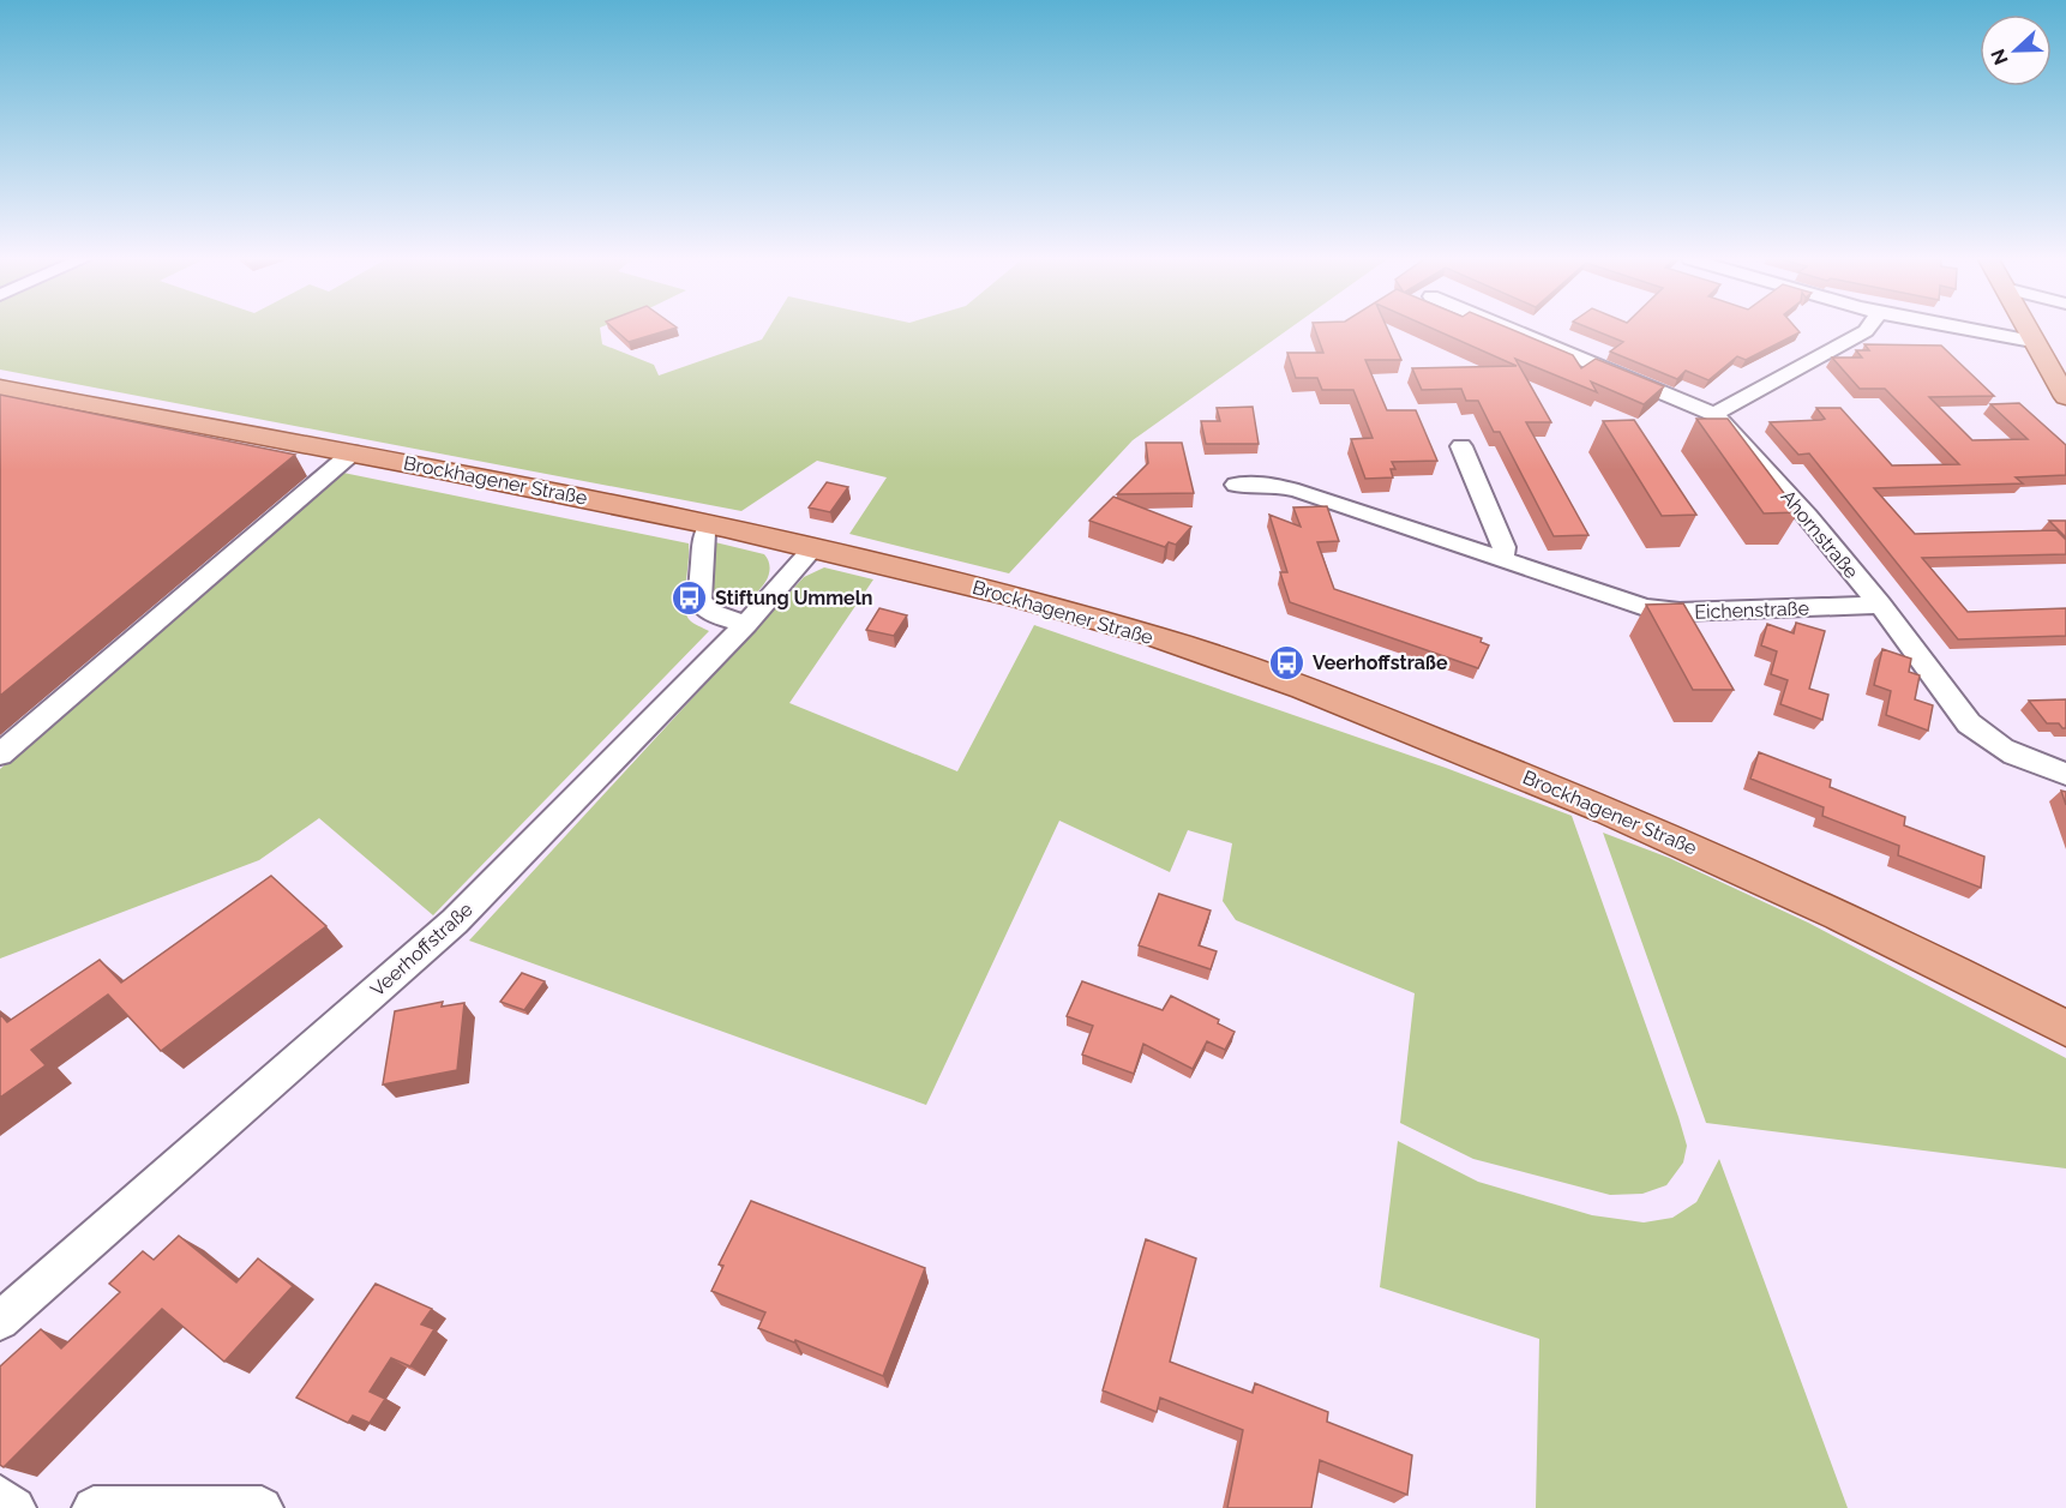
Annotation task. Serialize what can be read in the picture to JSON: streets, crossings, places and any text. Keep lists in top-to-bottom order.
{
  "streets": {
    "main road": ["Brockhagener Straße"],
    "street": ["Ahornstraße", "Eichenstraße", "Veerhoffstraße"]
  },
  "crossings": [
    ["Brockhagener Straße", "Veerhoffstraße"],
    ["Ahornstraße", "Eichenstraße"]
  ],
  "places": {
    "bus stop": ["Stiftung Ummeln", "Veerhoffstraße"]
  },
  "north": "left"
}
